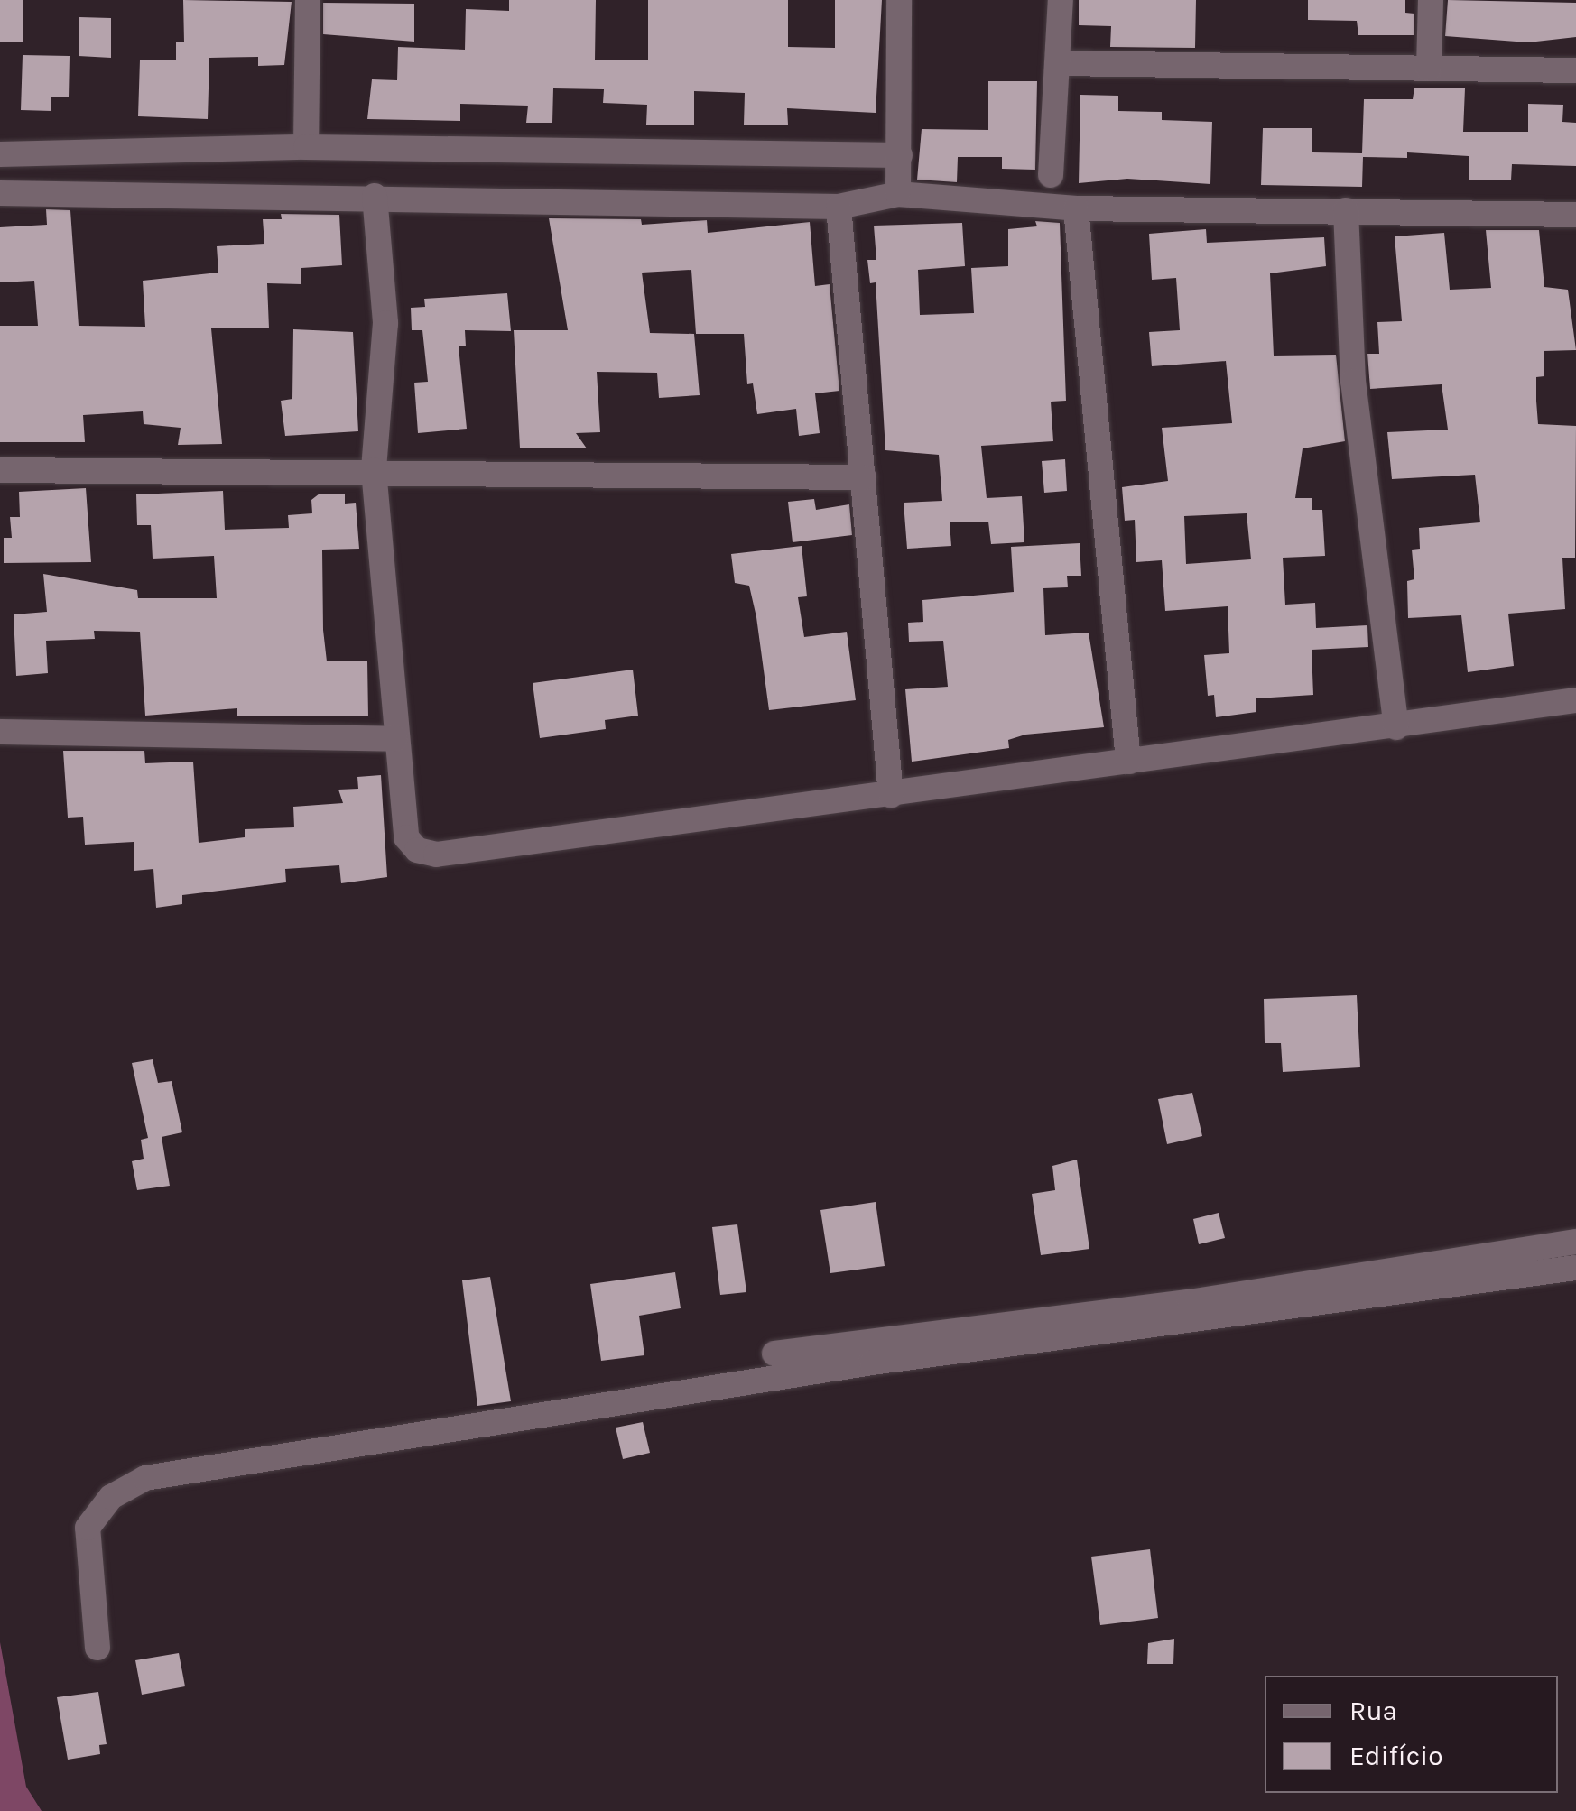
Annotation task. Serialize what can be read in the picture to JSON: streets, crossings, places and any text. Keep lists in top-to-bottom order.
{
  "legend": ["Rua", "Edifício"]
}
